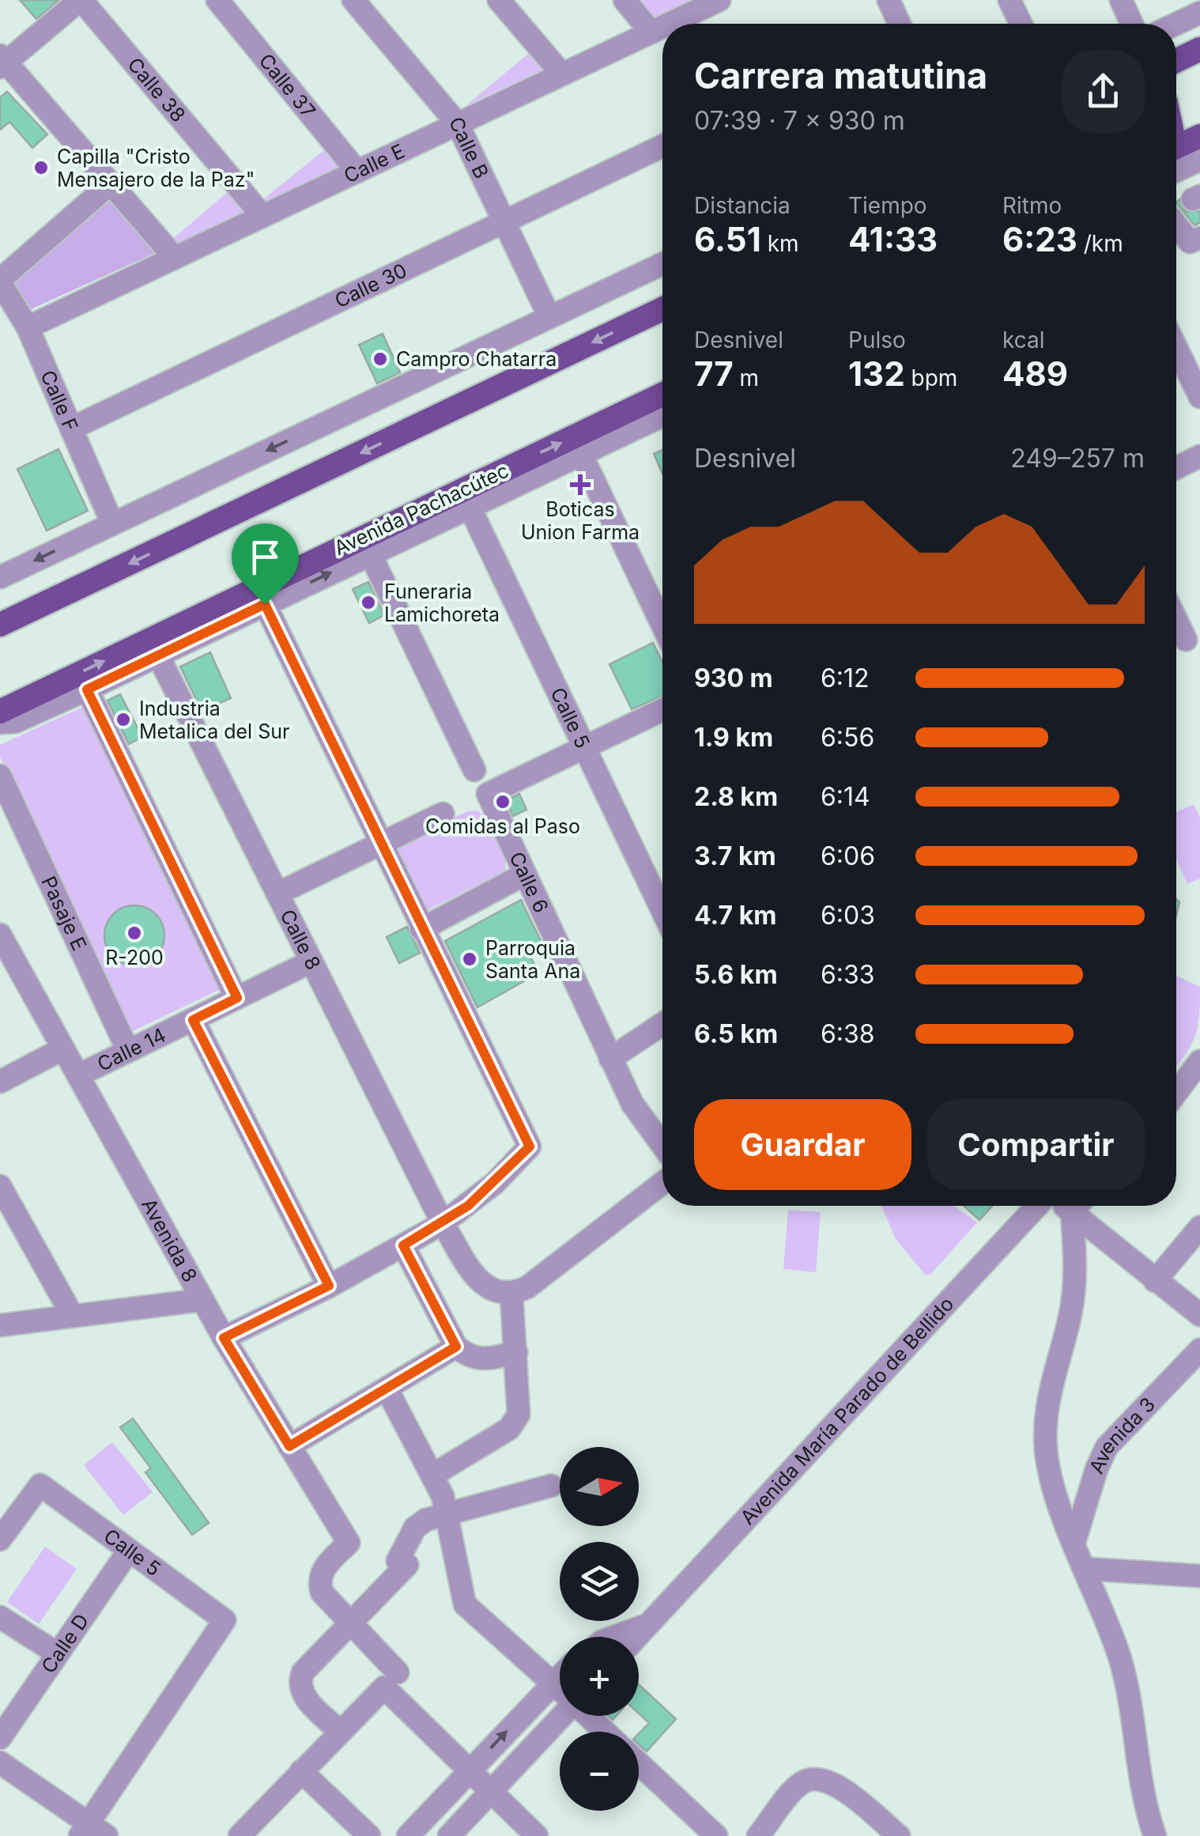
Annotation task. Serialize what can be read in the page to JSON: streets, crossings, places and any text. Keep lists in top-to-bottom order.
{
  "streets": {
    "main road": ["Avenida Pachacútec"],
    "street": [
      "Calle 37",
      "Calle 38",
      "Calle B",
      "Calle E",
      "Calle 30",
      "Calle F",
      "Calle 5",
      "Calle 6",
      "Pasaje E",
      "Calle 8",
      "Calle 14",
      "Avenida 8",
      "Avenida María Parado de Bellido",
      "Avenida 3",
      "Calle D"
    ]
  },
  "crossings": [
    ["Calle 37", "Calle E"],
    ["Calle 38", "Calle E"],
    ["Calle B", "Calle E"],
    ["Calle B", "Calle 30"],
    ["Calle E", "Calle F"],
    ["Calle 30", "Calle F"],
    ["Avenida Pachacútec", "Calle 5"],
    ["Avenida Pachacútec", "Calle 8"],
    ["Calle 5", "Calle 6"],
    ["Calle 5", "Calle D"],
    ["Pasaje E", "Calle 14"],
    ["Calle 8", "Calle 14"],
    ["Calle 14", "Avenida 8"]
  ],
  "places": {
    "other": [
      "Capilla \"Cristo Mensajero de la Paz\"",
      "Campro Chatarra",
      "Funeraria Lamichoreta",
      "Industria Metalica del Sur",
      "Comidas al Paso",
      "R-200",
      "Parroquia Santa Ana"
    ],
    "health": ["Boticas Union Farma"]
  },
  "north": "right",
  "page": {
    "heading": ["Carrera matutina", "07:39 · 7 × 930 m"],
    "stats": [
      ["Distancia", "6.51 km"],
      ["Tiempo", "41:33"],
      ["Ritmo", "6:23 /km"],
      ["Desnivel", "77 m"],
      ["Pulso", "132 bpm"],
      ["kcal", "489"]
    ],
    "chart": ["Desnivel", "249–257 m"],
    "list": [
      {
        "name": "930 m",
        "note": "6:12"
      },
      {
        "name": "1.9 km",
        "note": "6:56"
      },
      {
        "name": "2.8 km",
        "note": "6:14"
      },
      {
        "name": "3.7 km",
        "note": "6:06"
      },
      {
        "name": "4.7 km",
        "note": "6:03"
      },
      {
        "name": "5.6 km",
        "note": "6:33"
      },
      {
        "name": "6.5 km",
        "note": "6:38"
      }
    ],
    "buttons": ["Guardar", "Compartir"],
    "map_buttons": ["+", "−"]
  }
}
